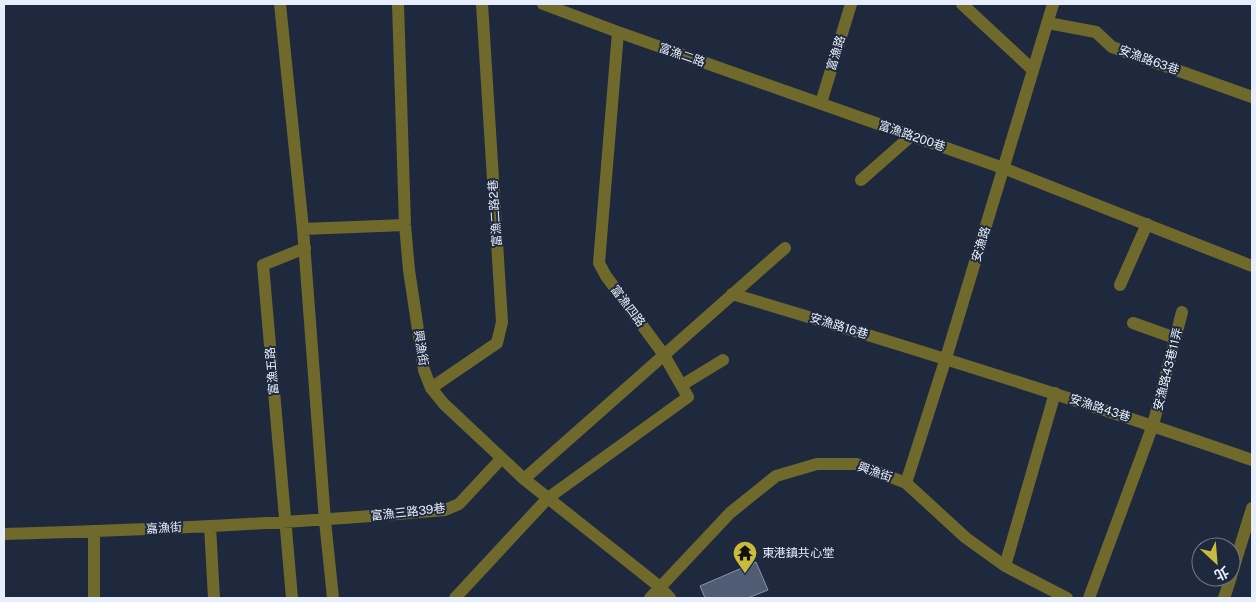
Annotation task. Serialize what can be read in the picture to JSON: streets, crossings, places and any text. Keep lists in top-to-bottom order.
{
  "streets": {
    "street": [
      "富漁路",
      "富漁二路",
      "安漁路63巷",
      "富漁路200巷",
      "富漁二路2巷",
      "安漁路",
      "富漁四路",
      "安漁路16巷",
      "興漁街",
      "安漁路43巷11弄",
      "富漁五路",
      "安漁路43巷",
      "富漁三路39巷",
      "嘉漁街"
    ]
  },
  "crossings": [
    ["富漁路", "富漁二路"],
    ["富漁路", "富漁路200巷"],
    ["富漁二路", "富漁路200巷"],
    ["富漁二路", "富漁四路"],
    ["安漁路63巷", "安漁路"],
    ["富漁路200巷", "安漁路"],
    ["富漁二路2巷", "興漁街"],
    ["安漁路", "安漁路16巷"],
    ["安漁路", "興漁街"],
    ["安漁路", "安漁路43巷"],
    ["安漁路16巷", "安漁路43巷"],
    ["興漁街", "富漁三路39巷"],
    ["安漁路43巷11弄", "安漁路43巷"],
    ["富漁五路", "嘉漁街"],
    ["富漁三路39巷", "嘉漁街"]
  ],
  "places": {
    "temple": ["東港鎮共心堂"]
  },
  "north": "bottom right"
}
